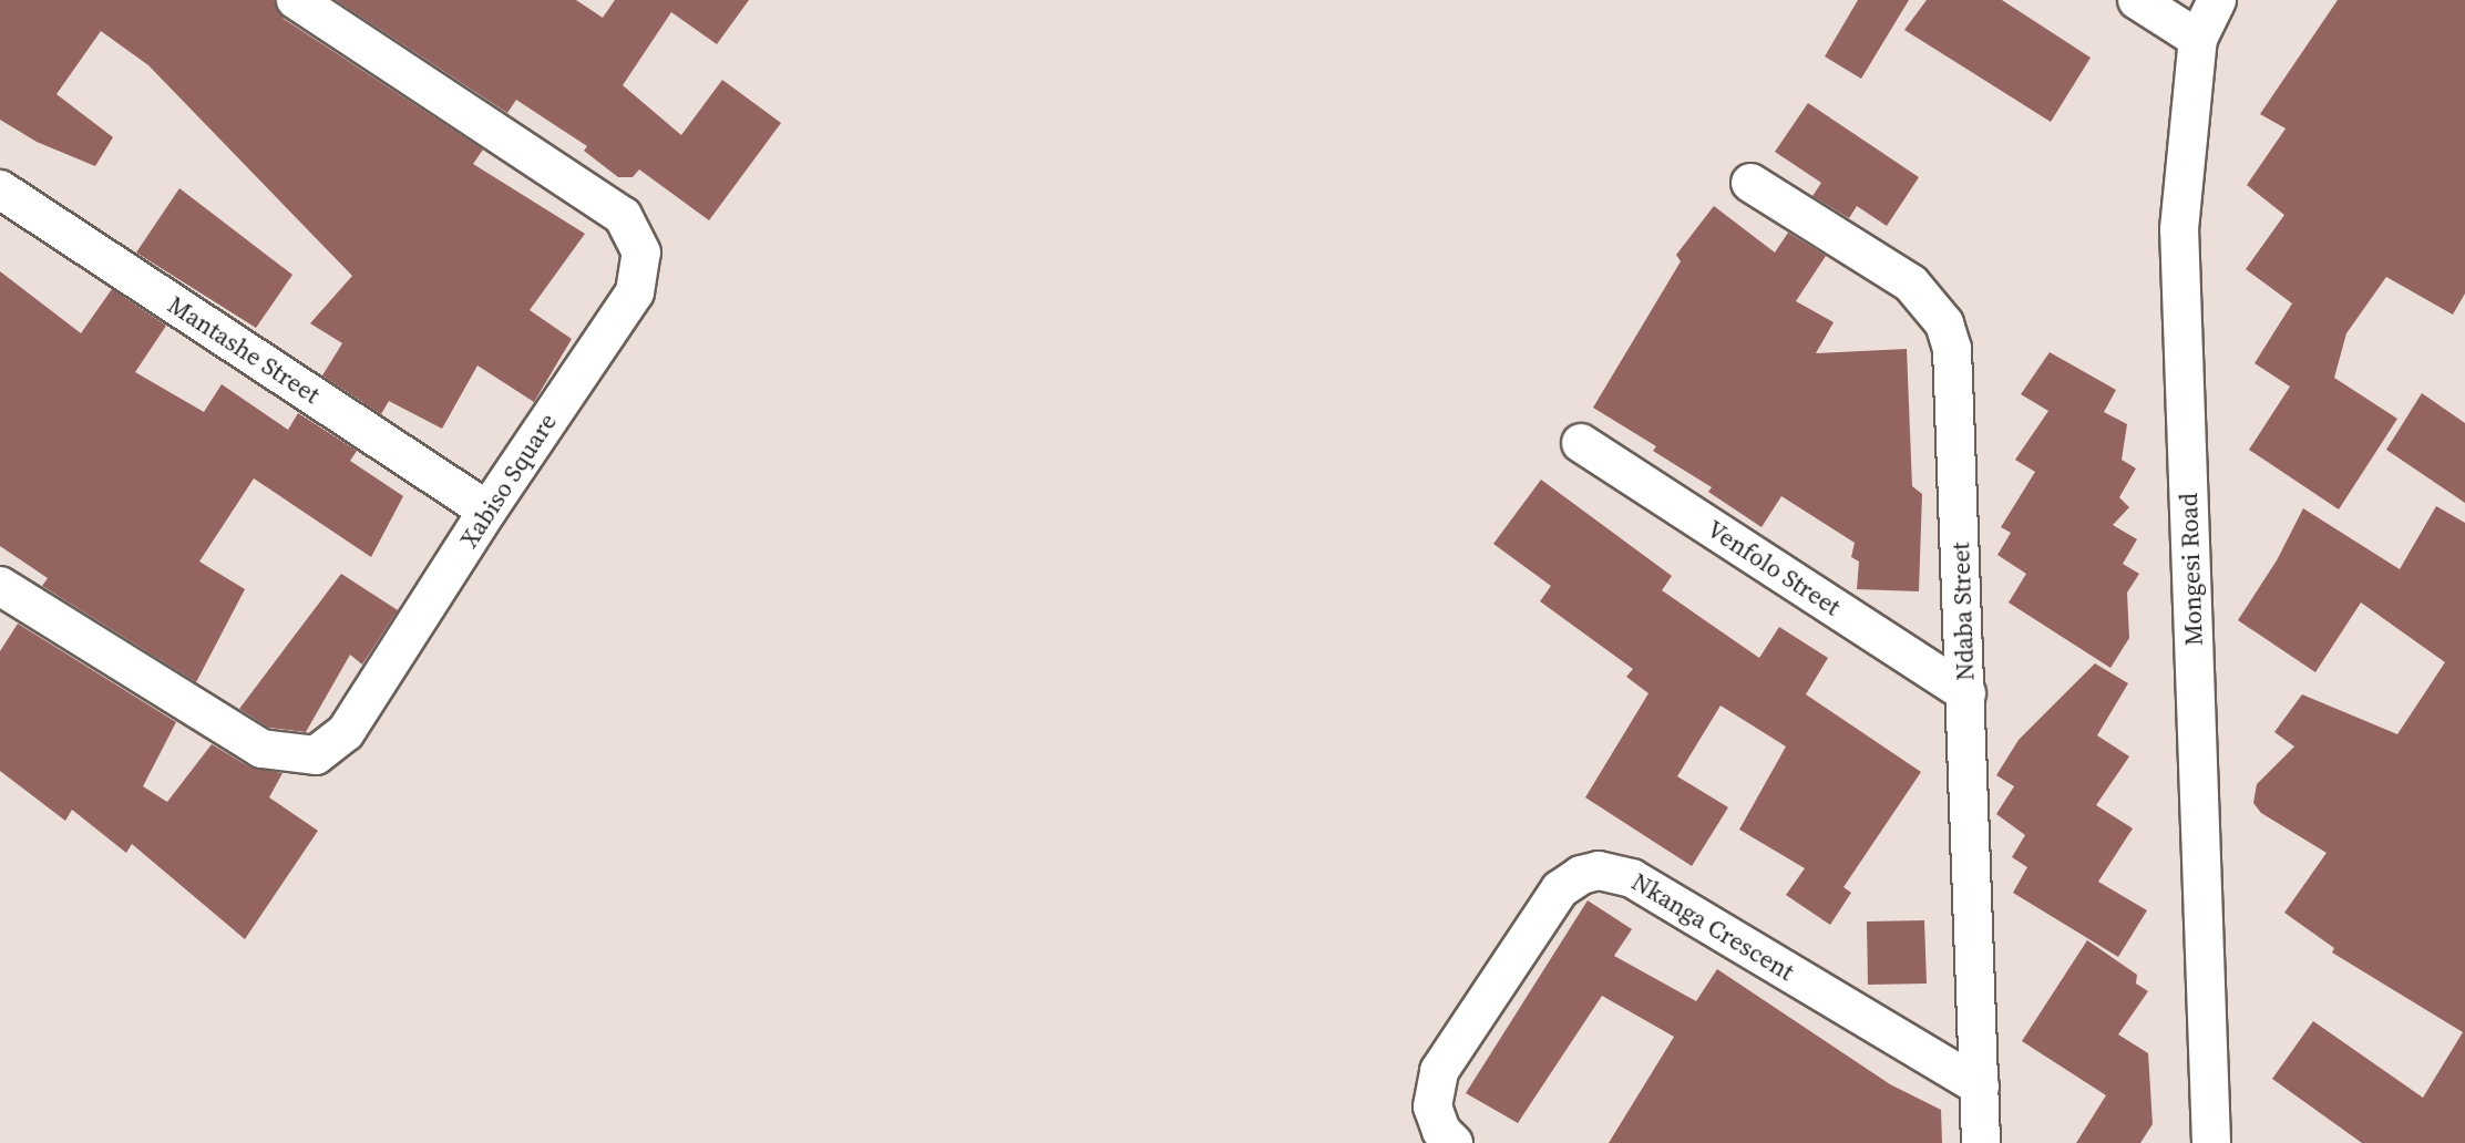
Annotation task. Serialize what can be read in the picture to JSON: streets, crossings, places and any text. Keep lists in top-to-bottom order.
{
  "streets": {
    "street": [
      "Mantashe Street",
      "Xabiso Square",
      "Venfolo Street",
      "Mongesi Road",
      "Ndaba Street",
      "Nkanga Crescent"
    ]
  },
  "crossings": [
    ["Mantashe Street", "Xabiso Square"],
    ["Venfolo Street", "Ndaba Street"],
    ["Ndaba Street", "Nkanga Crescent"]
  ]
}
